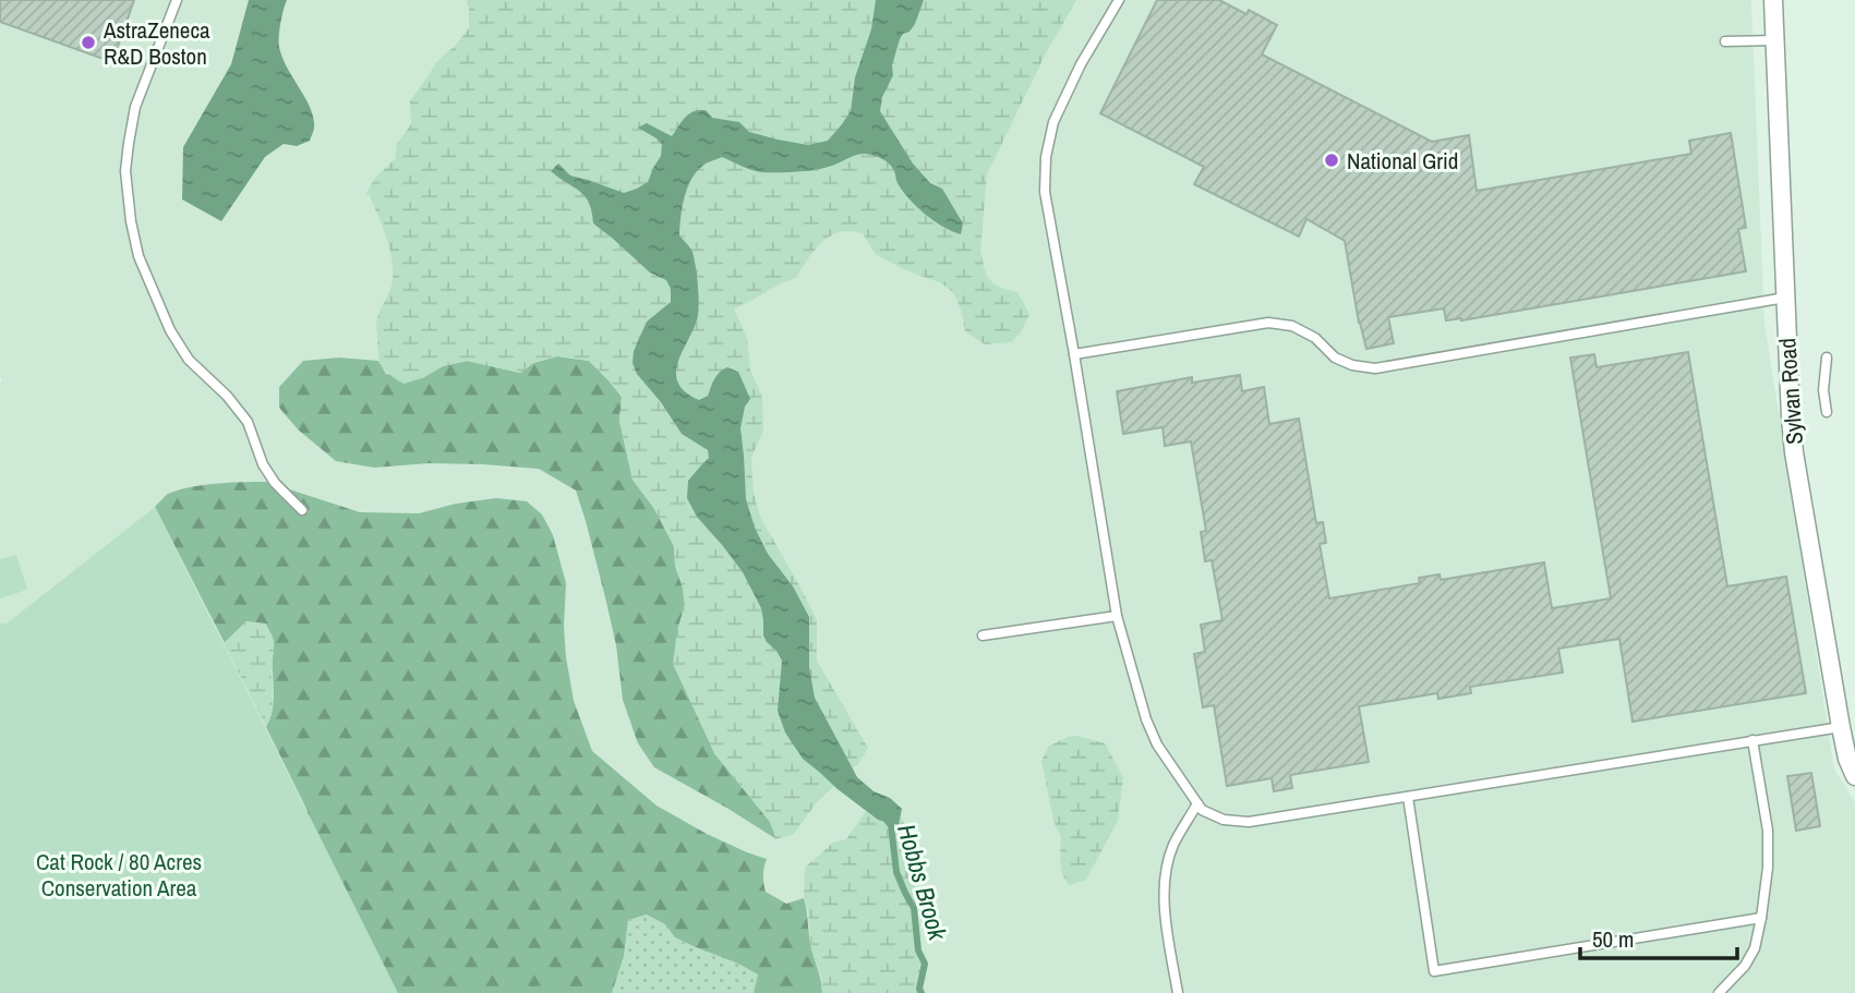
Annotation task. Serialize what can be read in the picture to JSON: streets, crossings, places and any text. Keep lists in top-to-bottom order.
{
  "streets": {
    "street": ["Sylvan Road"]
  },
  "water": ["Hobbs Brook"],
  "parks": ["Cat Rock / 80 Acres Conservation Area"],
  "places": ["AstraZeneca R&D Boston", "National Grid"],
  "scale_bar": "50 m"
}
